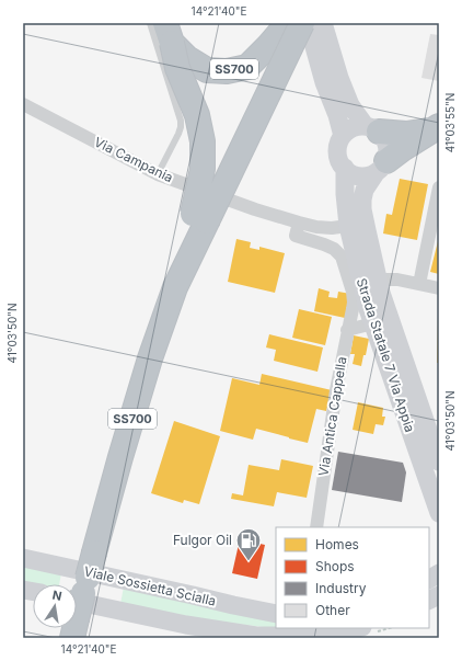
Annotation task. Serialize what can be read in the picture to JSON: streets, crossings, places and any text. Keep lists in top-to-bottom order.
{
  "streets": {
    "highway": ["SS700"],
    "main road": ["Strada Statale 7 Via Appia", "Viale Sossietta Scialla"],
    "street": ["Via Campania", "Via Antica Cappella"]
  },
  "crossings": [
    ["SS700", "Viale Sossietta Scialla"],
    ["Via Campania", "Strada Statale 7 Via Appia"]
  ],
  "places": {
    "fuel station": ["Fulgor Oil"]
  },
  "legend": [
    "Homes",
    "Shops",
    "Industry",
    "Other"
  ],
  "north": "top",
  "coordinates": ["14°21'40\"E", "41°03'55\"N", "41°03'50\"N"]
}
